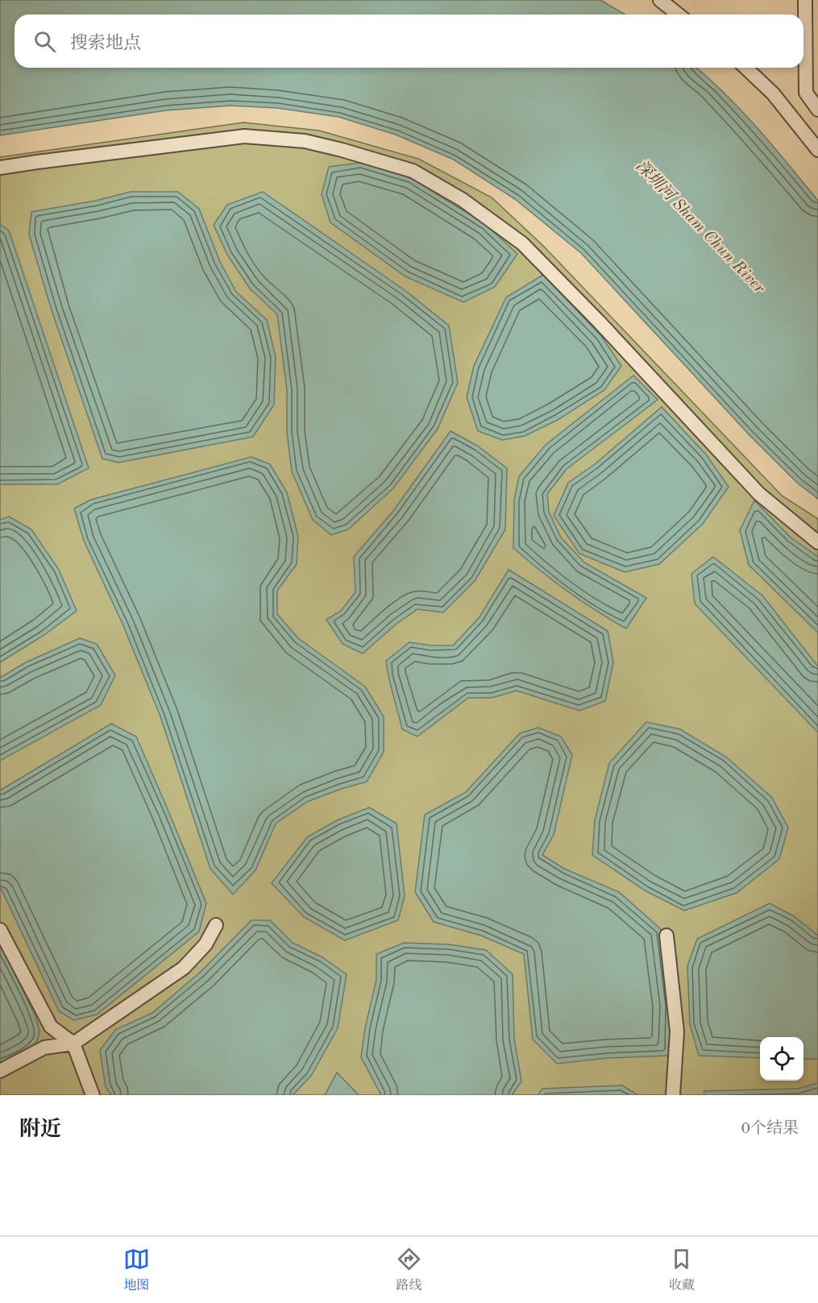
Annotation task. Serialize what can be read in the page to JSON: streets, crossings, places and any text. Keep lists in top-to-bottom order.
{
  "water": ["深圳河 Sham Chun River"],
  "page": {
    "search": "搜索地点",
    "heading": ["附近", "0个结果"],
    "nav": ["地图", "路线", "收藏"]
  }
}
